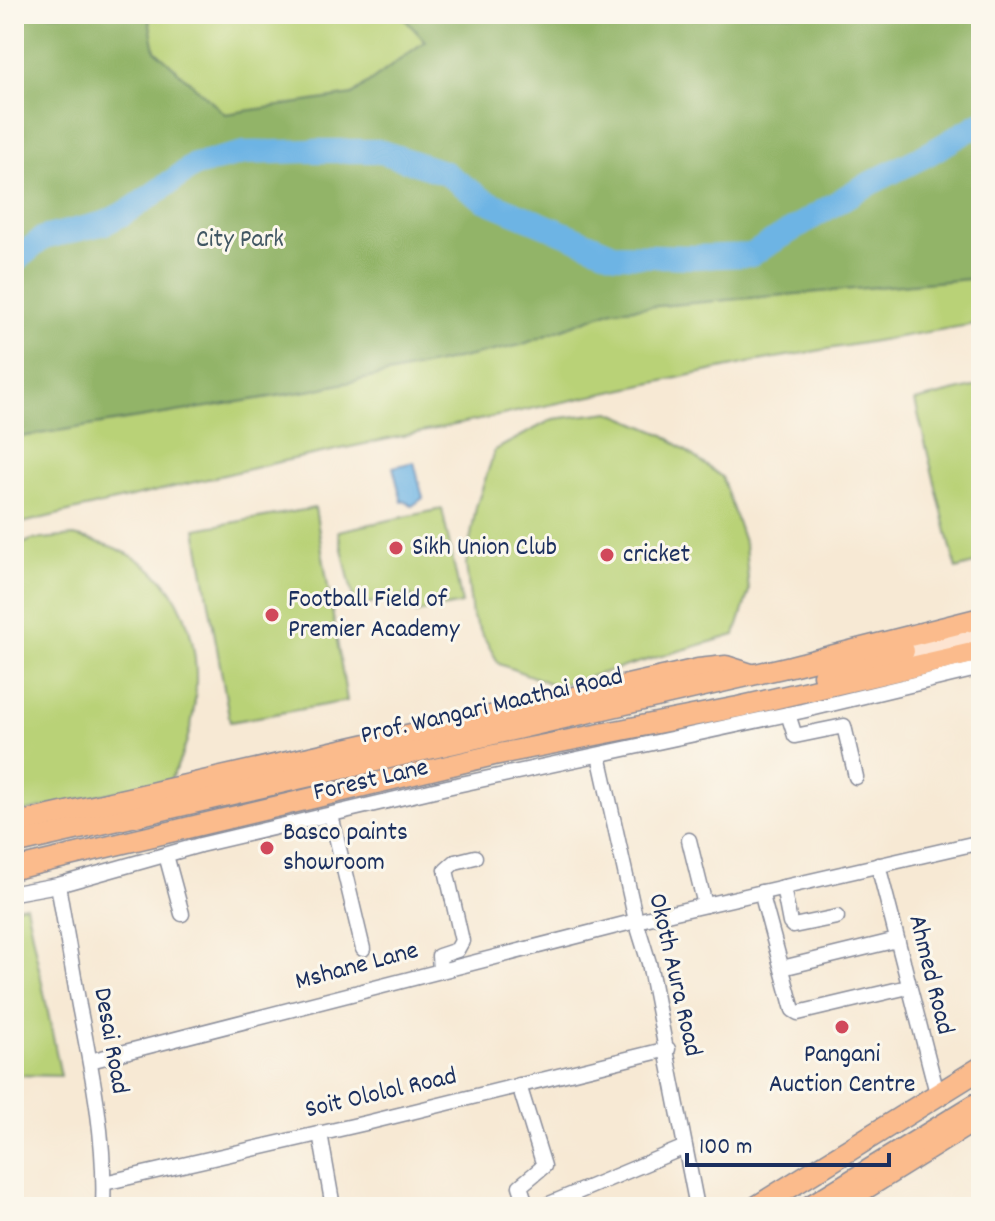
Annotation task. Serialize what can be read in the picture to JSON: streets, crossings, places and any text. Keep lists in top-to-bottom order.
{
  "streets": {
    "main road": ["Prof. Wangari Maathai Road"],
    "street": [
      "Forest Lane",
      "Mshane Lane",
      "Okoth Aura Road",
      "Ahmed Road",
      "Desai Road",
      "Soit Ololol Road"
    ]
  },
  "crossings": [
    ["Forest Lane", "Okoth Aura Road"],
    ["Forest Lane", "Desai Road"],
    ["Mshane Lane", "Okoth Aura Road"],
    ["Mshane Lane", "Ahmed Road"],
    ["Mshane Lane", "Desai Road"],
    ["Okoth Aura Road", "Soit Ololol Road"],
    ["Desai Road", "Soit Ololol Road"]
  ],
  "parks": ["City Park"],
  "places": [
    "Sikh Union Club",
    "cricket",
    "Football Field of Premier Academy",
    "Basco paints showroom",
    "Pangani Auction Centre"
  ],
  "scale_bar": "100 m"
}
